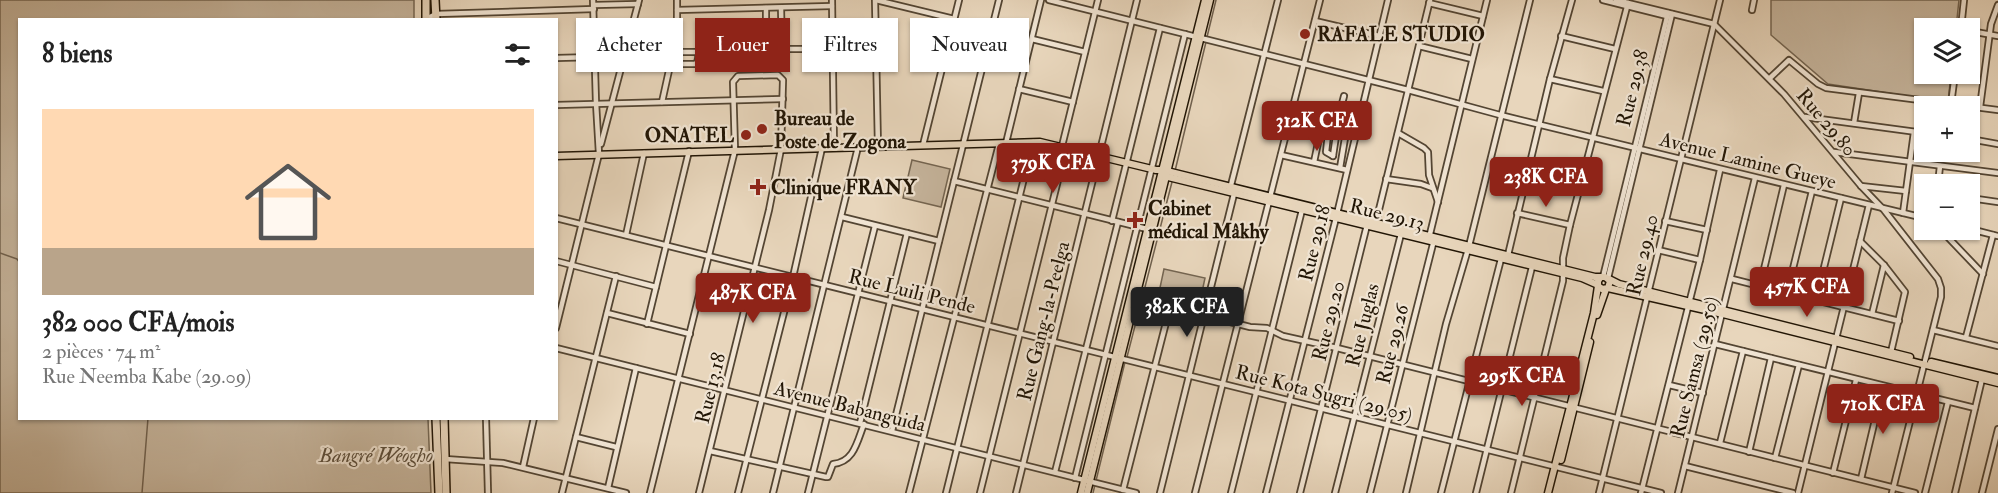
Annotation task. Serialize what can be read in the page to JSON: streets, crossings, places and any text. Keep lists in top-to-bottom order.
{
  "streets": {
    "main road": ["Rue 29.13"],
    "street": [
      "Rue 29.80",
      "Avenue Lamine Gueye",
      "Rue 29.18",
      "Rue 29.40",
      "Rue Luili Pende",
      "Rue Gang-la-Peelga",
      "Rue 29.20",
      "Rue Juglas",
      "Rue 29.26",
      "Rue Samsa (29.50)",
      "Rue 13.18",
      "Rue Kota Sugri (29.05)",
      "Avenue Babanguida"
    ]
  },
  "crossings": [
    ["Rue 29.80", "Avenue Lamine Gueye"],
    ["Avenue Lamine Gueye", "Rue 29.18"],
    ["Avenue Lamine Gueye", "Rue 29.40"],
    ["Avenue Lamine Gueye", "Rue Gang-la-Peelga"],
    ["Avenue Lamine Gueye", "Rue 29.26"],
    ["Avenue Lamine Gueye", "Rue Samsa (29.50)"],
    ["Rue 29.13", "Rue 29.18"],
    ["Rue 29.13", "Rue 29.20"],
    ["Rue 29.13", "Rue Juglas"],
    ["Rue 29.13", "Rue 29.26"],
    ["Rue 29.18", "Rue Kota Sugri (29.05)"],
    ["Rue 29.40", "Rue Kota Sugri (29.05)"],
    ["Rue Luili Pende", "Rue Gang-la-Peelga"],
    ["Rue Luili Pende", "Rue 13.18"],
    ["Rue Luili Pende", "Rue Kota Sugri (29.05)"],
    ["Rue Gang-la-Peelga", "Avenue Babanguida"],
    ["Rue 29.20", "Rue Kota Sugri (29.05)"],
    ["Rue Juglas", "Rue Kota Sugri (29.05)"],
    ["Rue 29.26", "Rue Kota Sugri (29.05)"],
    ["Rue 13.18", "Avenue Babanguida"]
  ],
  "parks": ["Bangré Wéogho"],
  "places": {
    "other": ["RAFALE STUDIO", "Bureau de Poste de Zogona", "ONATEL"],
    "health": ["Clinique FRANY", "Cabinet médical Mâkhy"]
  },
  "page": {
    "map_buttons": ["+", "−"],
    "chip": [
      "Acheter",
      "Louer",
      "Filtres",
      "Nouveau"
    ],
    "heading": "8 biens",
    "list": [
      {
        "name": "382 000 CFA/mois",
        "note": "2 pièces · 74 m² · Rue Neemba Kabe (29.09)"
      }
    ],
    "price": [
      "312K CFA",
      "379K CFA",
      "238K CFA",
      "457K CFA",
      "487K CFA",
      "382K CFA",
      "295K CFA",
      "710K CFA"
    ]
  }
}
